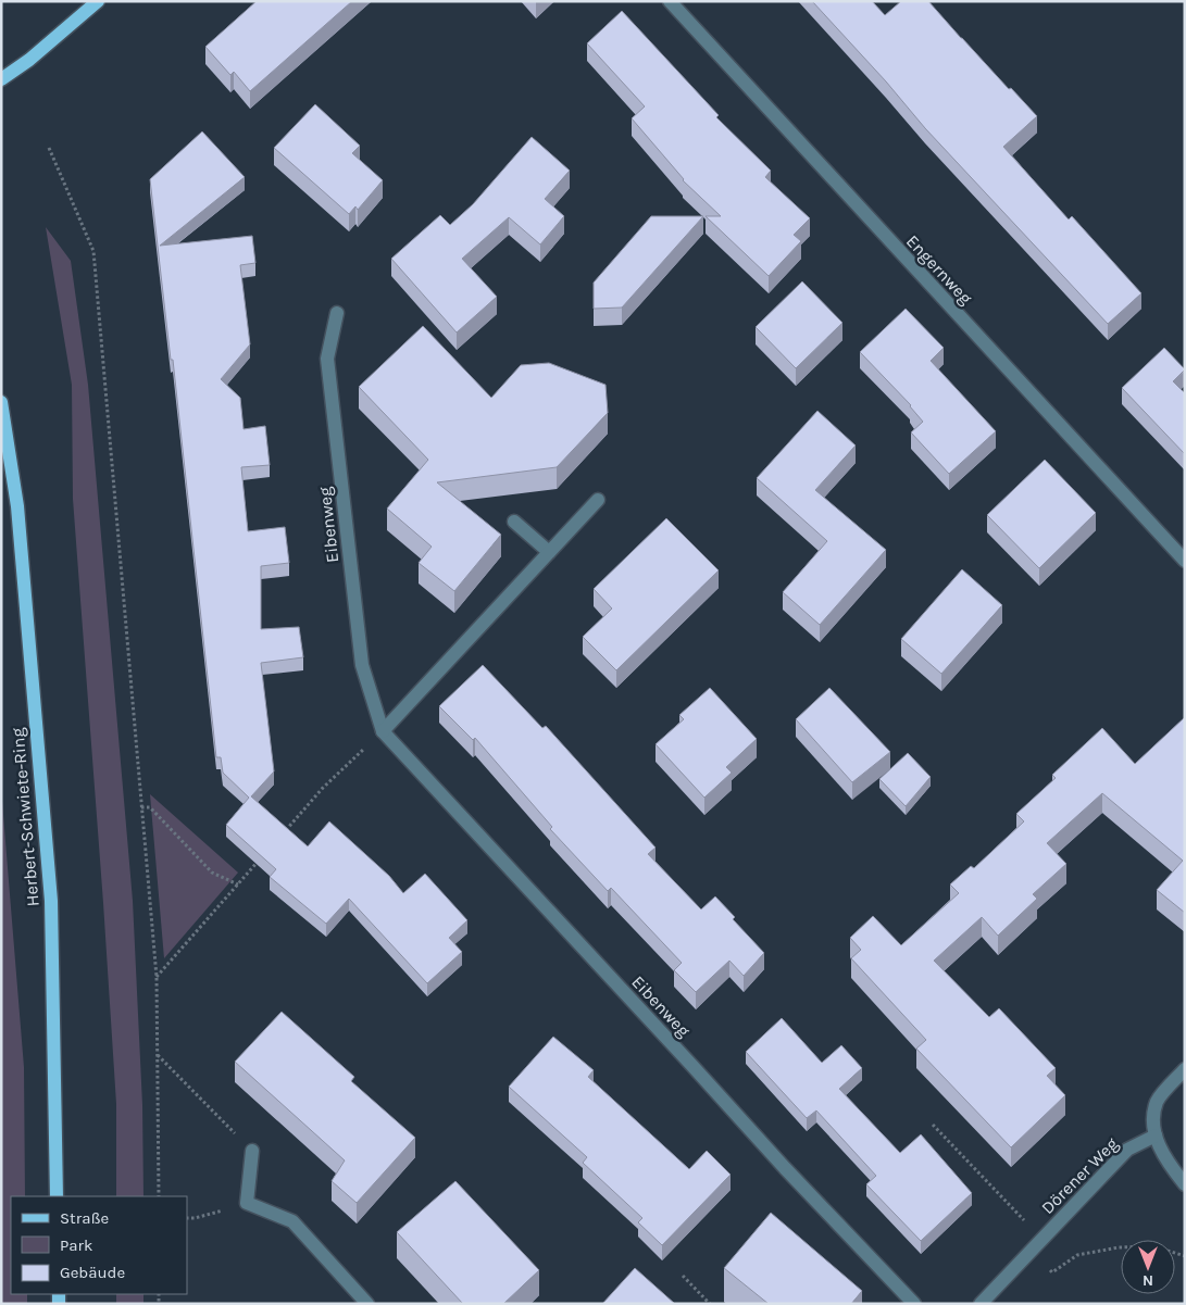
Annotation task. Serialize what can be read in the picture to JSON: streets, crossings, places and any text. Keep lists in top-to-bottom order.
{
  "streets": {
    "main road": ["Herbert-Schwiete-Ring"],
    "street": ["Engernweg", "Eibenweg", "Dörener Weg"]
  },
  "legend": ["Straße", "Park", "Gebäude"],
  "north": "bottom"
}
